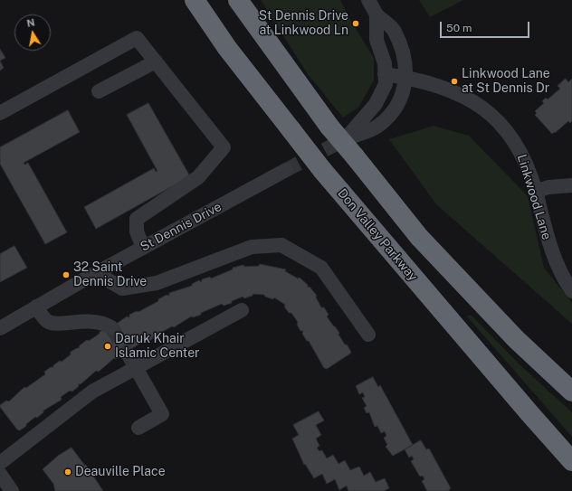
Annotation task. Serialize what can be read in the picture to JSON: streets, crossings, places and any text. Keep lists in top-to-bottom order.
{
  "streets": {
    "highway": ["Don Valley Parkway"],
    "street": ["Linkwood Lane", "St Dennis Drive"]
  },
  "places": [
    "St Dennis Drive at Linkwood Ln",
    "Linkwood Lane at St Dennis Dr",
    "32 Saint Dennis Drive",
    "Daruk Khair Islamic Center",
    "Deauville Place"
  ],
  "scale_bar": "50 m",
  "north": "top"
}
